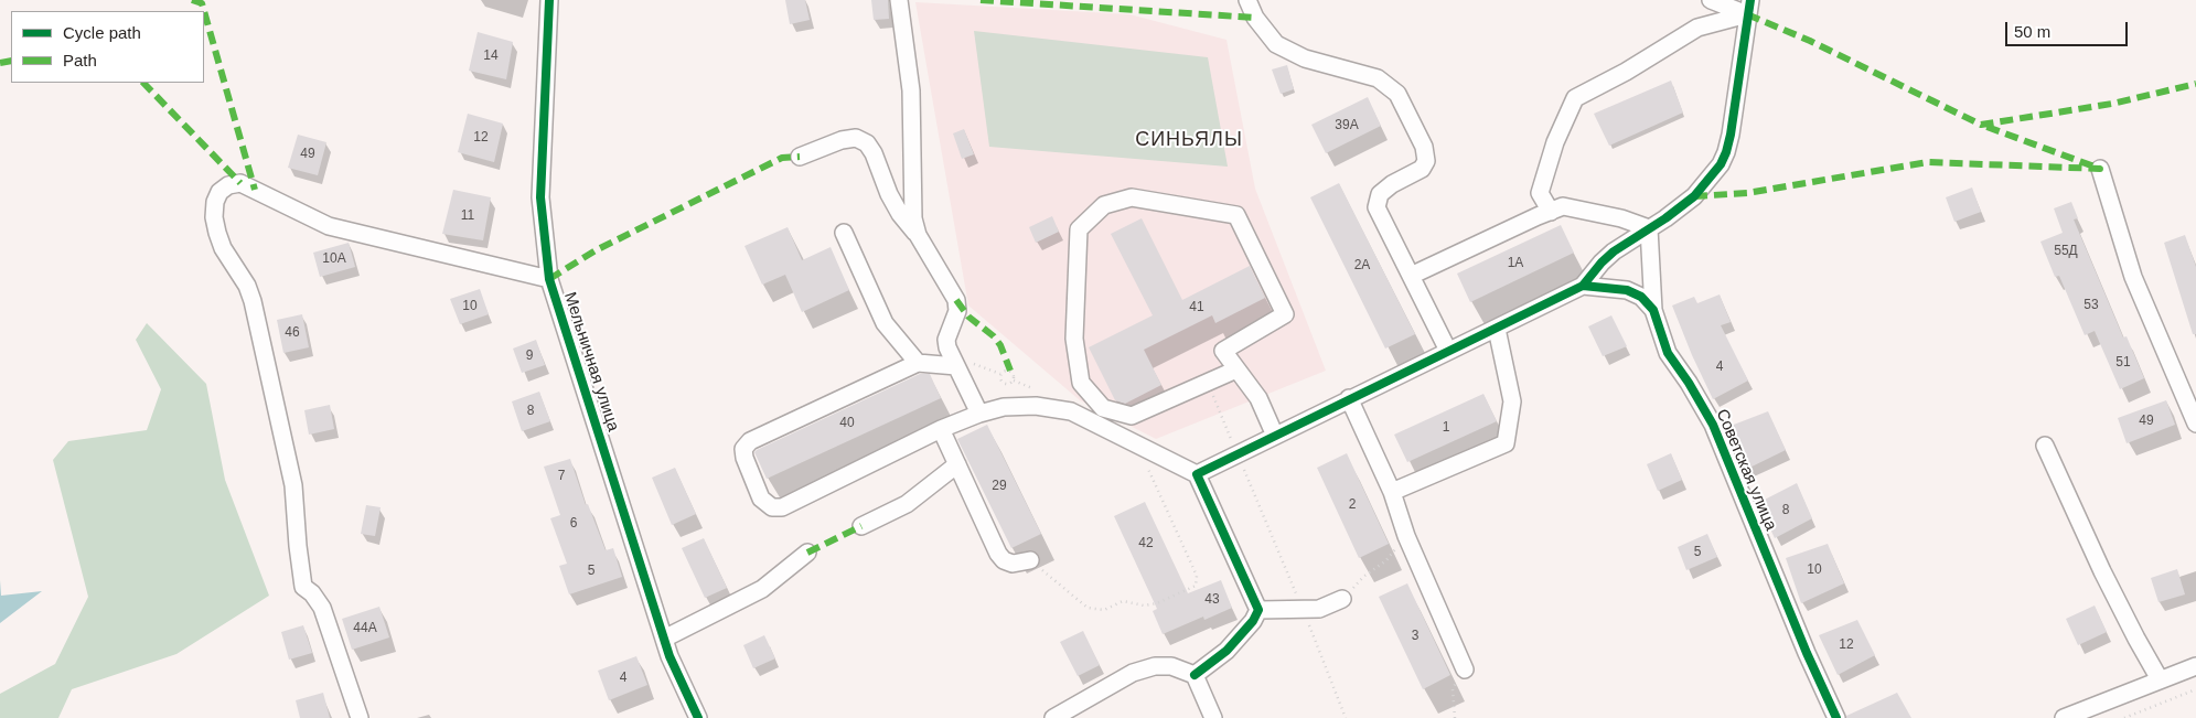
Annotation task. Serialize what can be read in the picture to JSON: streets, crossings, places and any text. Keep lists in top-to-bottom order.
{
  "streets": {
    "street": ["Мельничная улица", "Советская улица"]
  },
  "districts": ["СИНЬЯЛЫ"],
  "house_numbers": [
    "14",
    "39А",
    "12",
    "49",
    "11",
    "55Д",
    "10А",
    "1А",
    "2А",
    "53",
    "10",
    "41",
    "46",
    "9",
    "51",
    "4",
    "8",
    "49",
    "40",
    "1",
    "7",
    "29",
    "2",
    "8",
    "6",
    "42",
    "5",
    "10",
    "5",
    "43",
    "44А",
    "3",
    "12",
    "4"
  ],
  "legend": ["Cycle path", "Path"],
  "scale_bar": "50 m"
}
